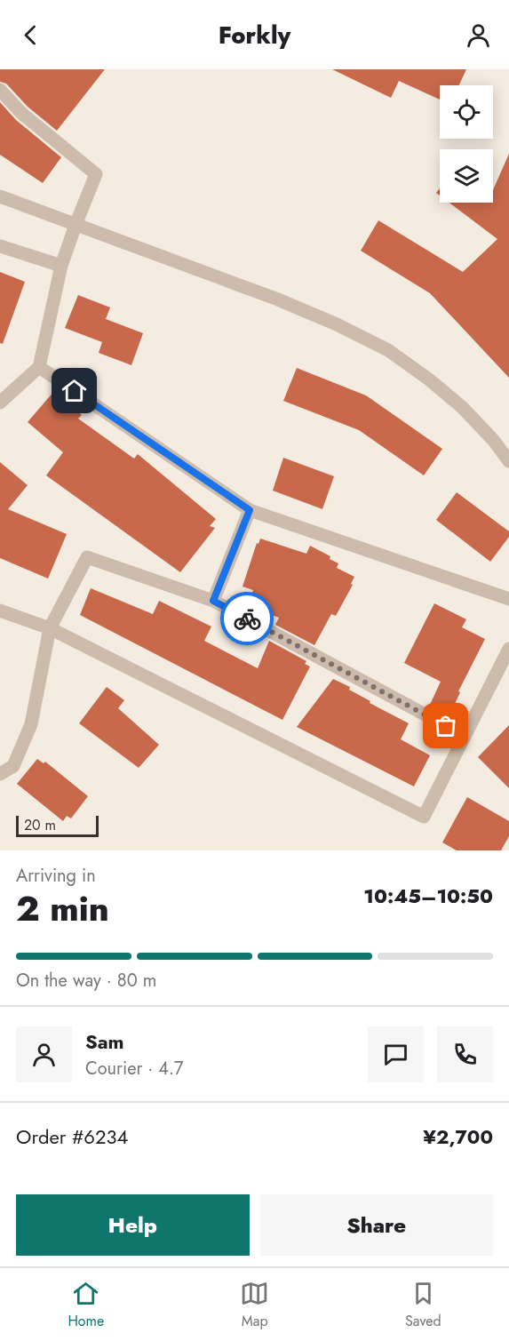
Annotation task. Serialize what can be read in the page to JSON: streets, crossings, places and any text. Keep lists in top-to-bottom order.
{
  "scale_bar": "20 m",
  "page": {
    "header": "Forkly",
    "scale": "20 m",
    "heading": ["2 min", "Arriving in", "10:45–10:50"],
    "panel": [
      "Sam",
      "Courier · 4.7",
      "Order #6234",
      "¥2,700"
    ],
    "bar": "On the way · 80 m",
    "buttons": ["Help", "Share"],
    "tabs": ["Home", "Map", "Saved"]
  }
}
